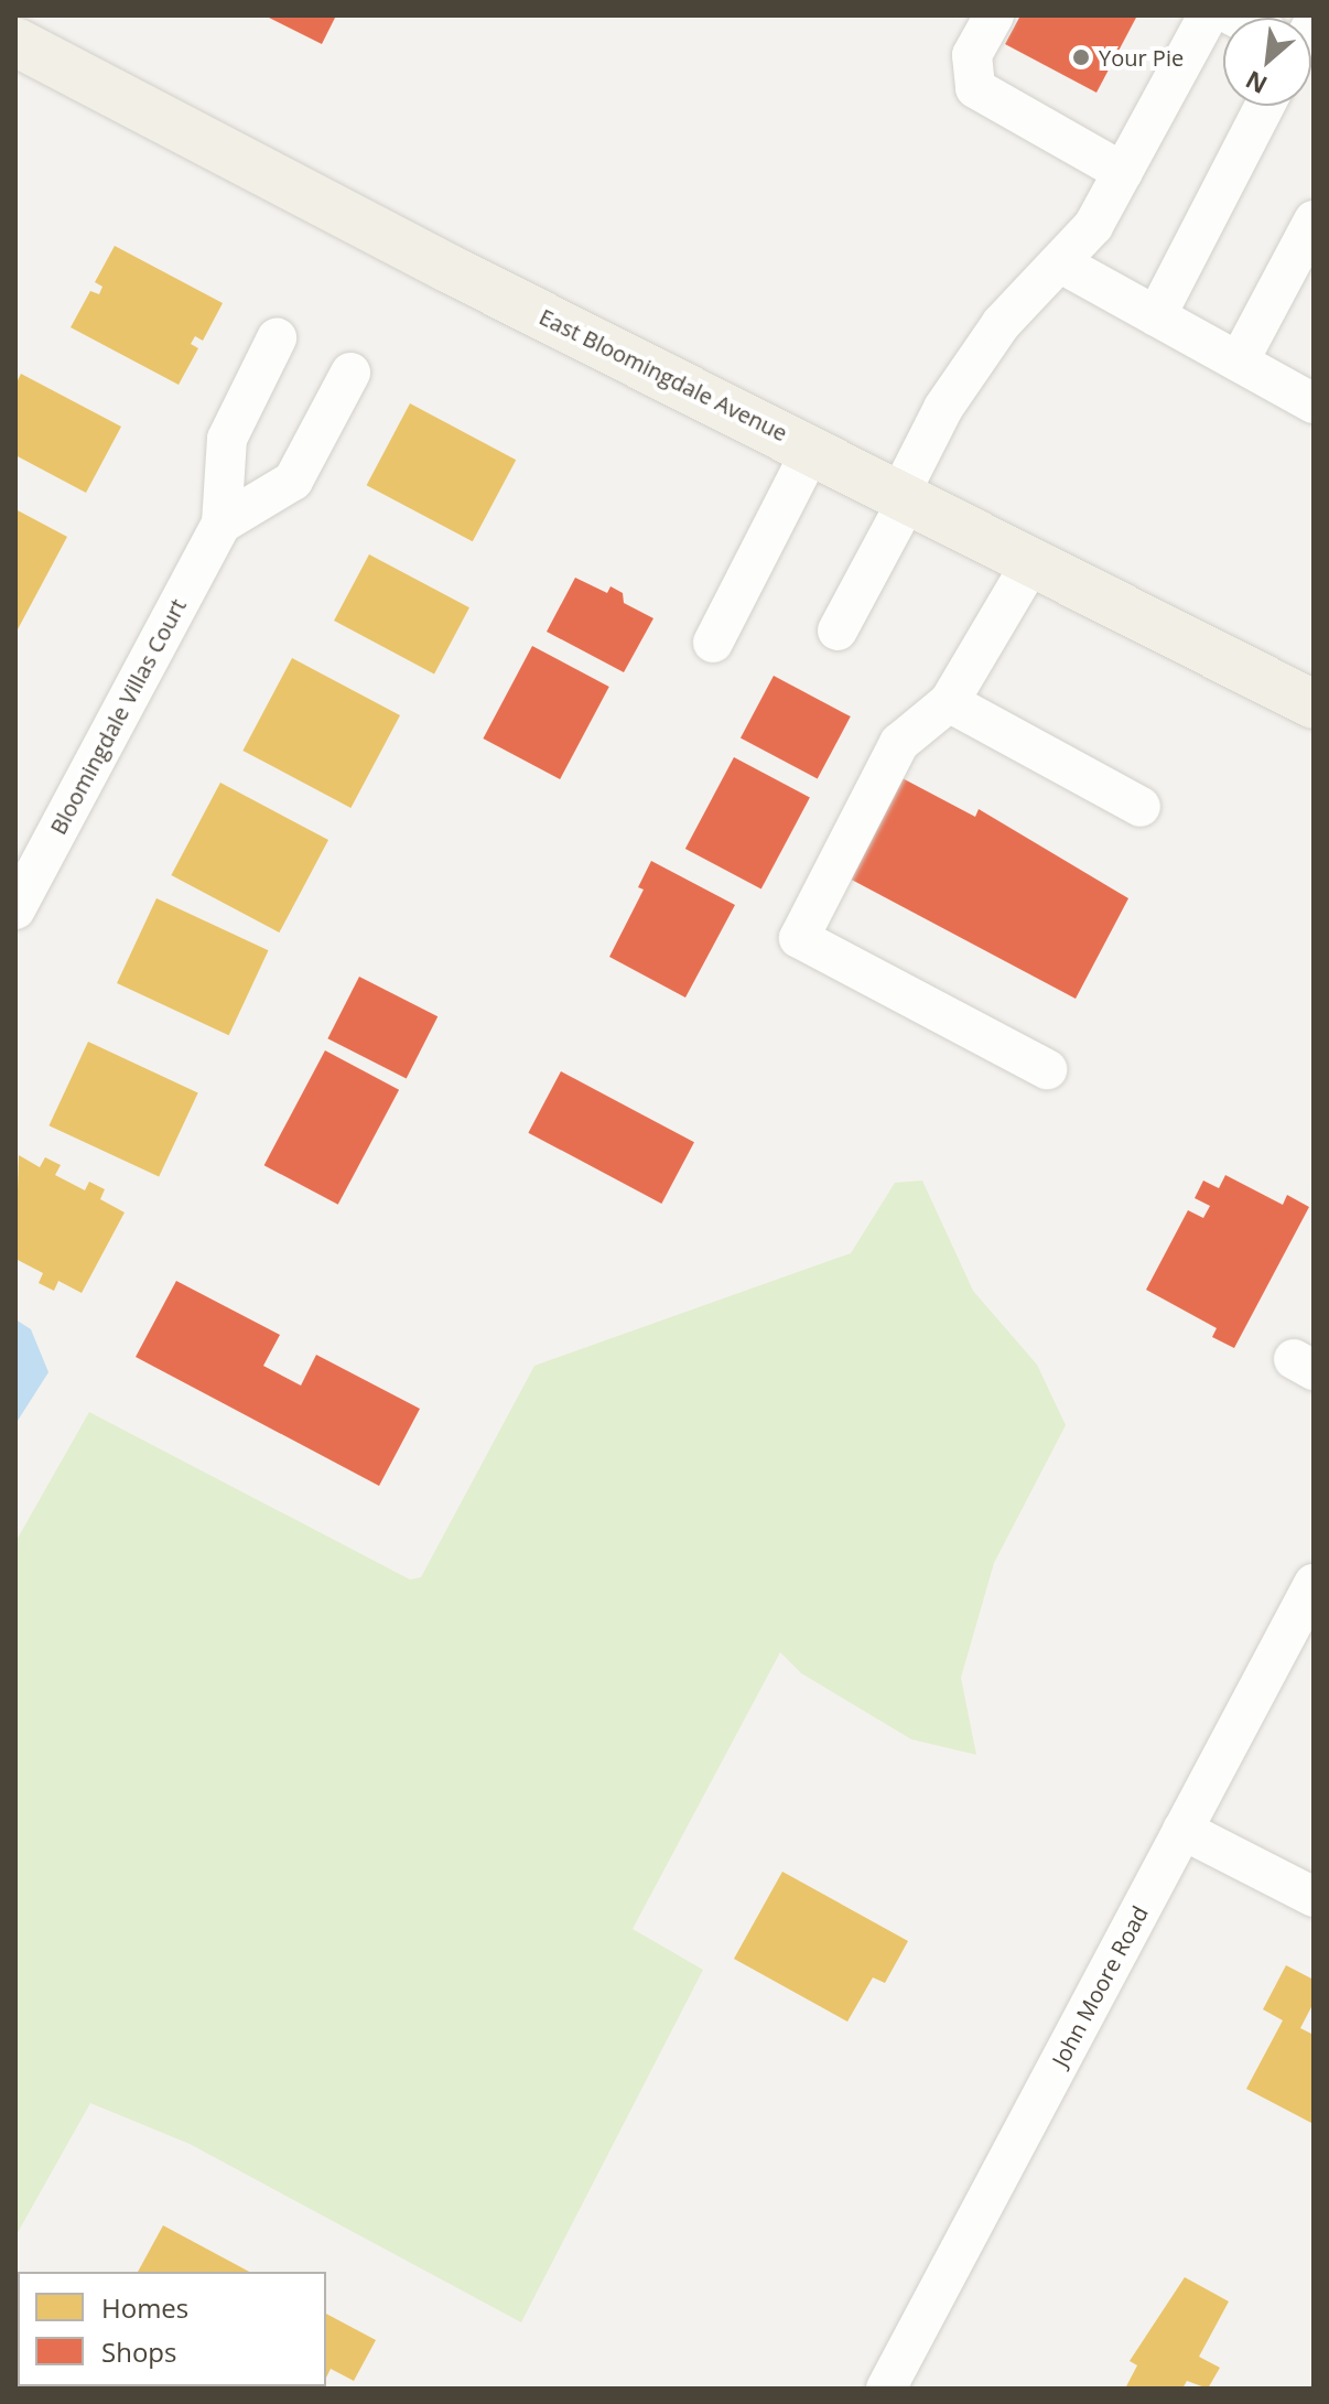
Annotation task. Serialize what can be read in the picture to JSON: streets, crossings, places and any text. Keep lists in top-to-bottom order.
{
  "streets": {
    "main road": ["East Bloomingdale Avenue"],
    "street": ["Bloomingdale Villas Court", "John Moore Road"]
  },
  "places": ["Your Pie"],
  "legend": ["Homes", "Shops"],
  "north": "bottom left"
}
